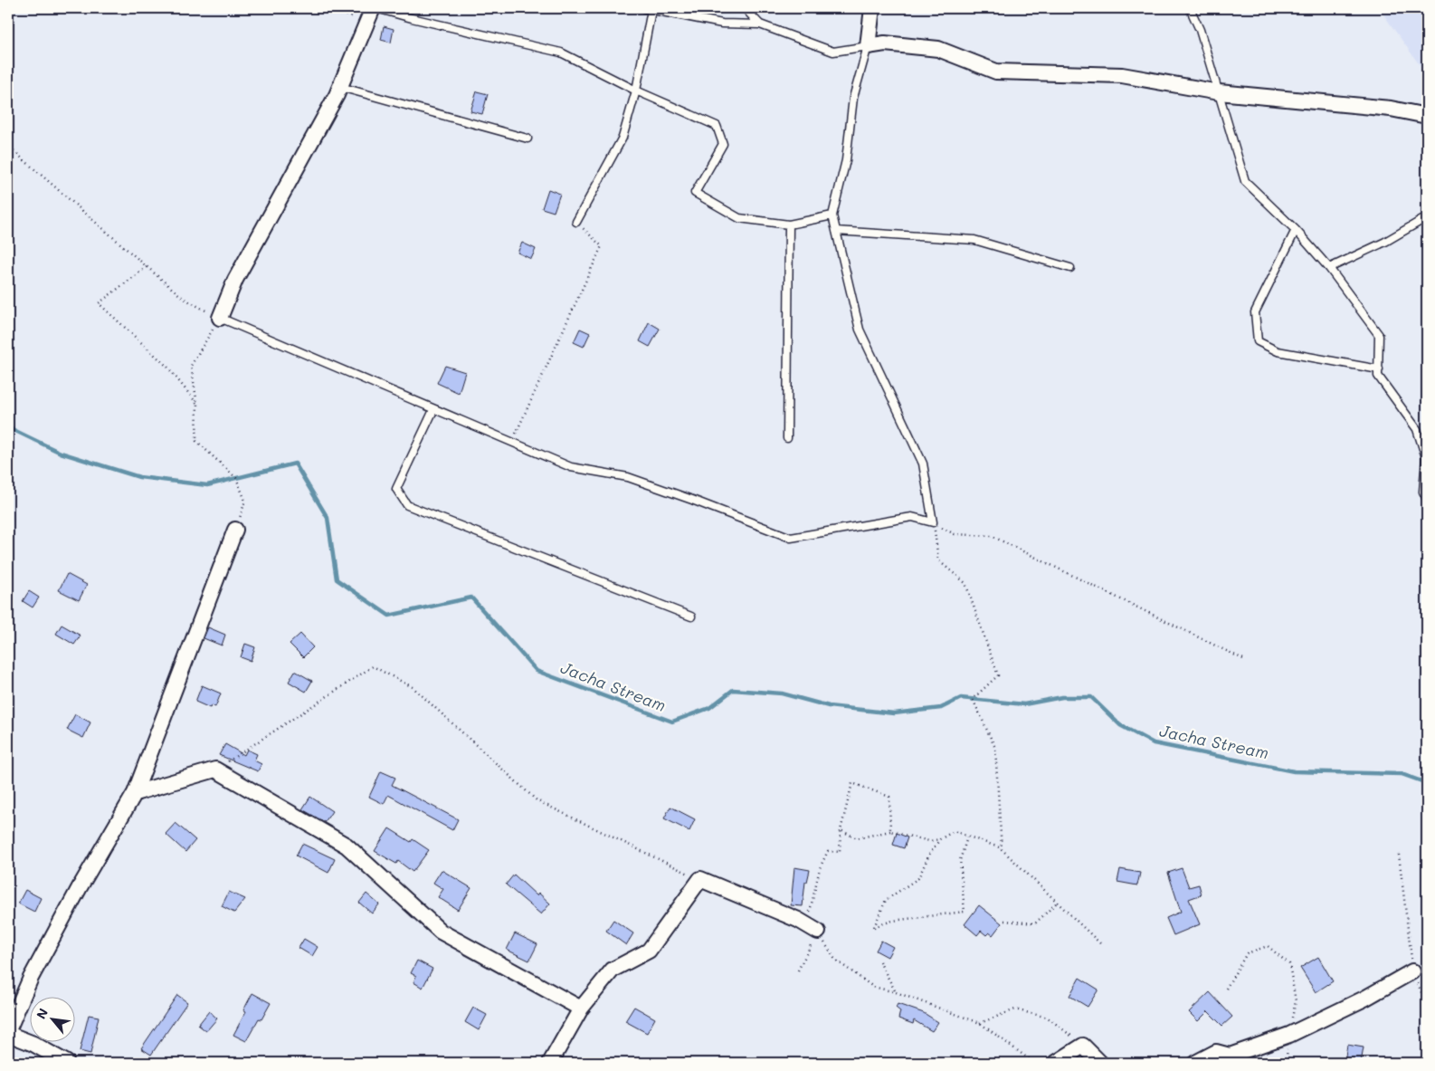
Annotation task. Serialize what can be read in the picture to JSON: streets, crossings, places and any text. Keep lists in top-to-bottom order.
{
  "water": ["Jacha Stream"],
  "north": "top left"
}
